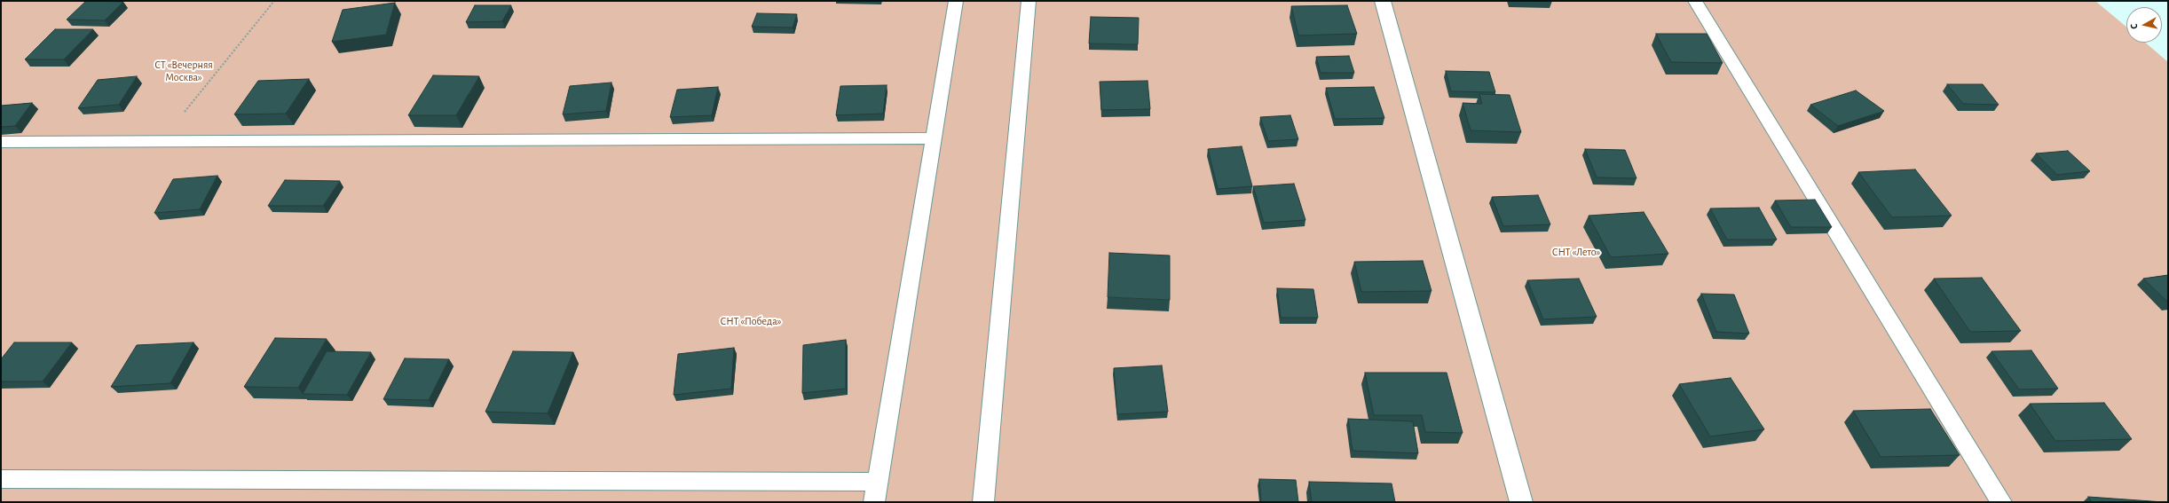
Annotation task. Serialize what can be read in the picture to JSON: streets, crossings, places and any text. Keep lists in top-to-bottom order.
{
  "parks": ["СТ «Вечерняя Москва»", "СНТ «Лето»", "СНТ «Победа»"],
  "north": "left"
}
